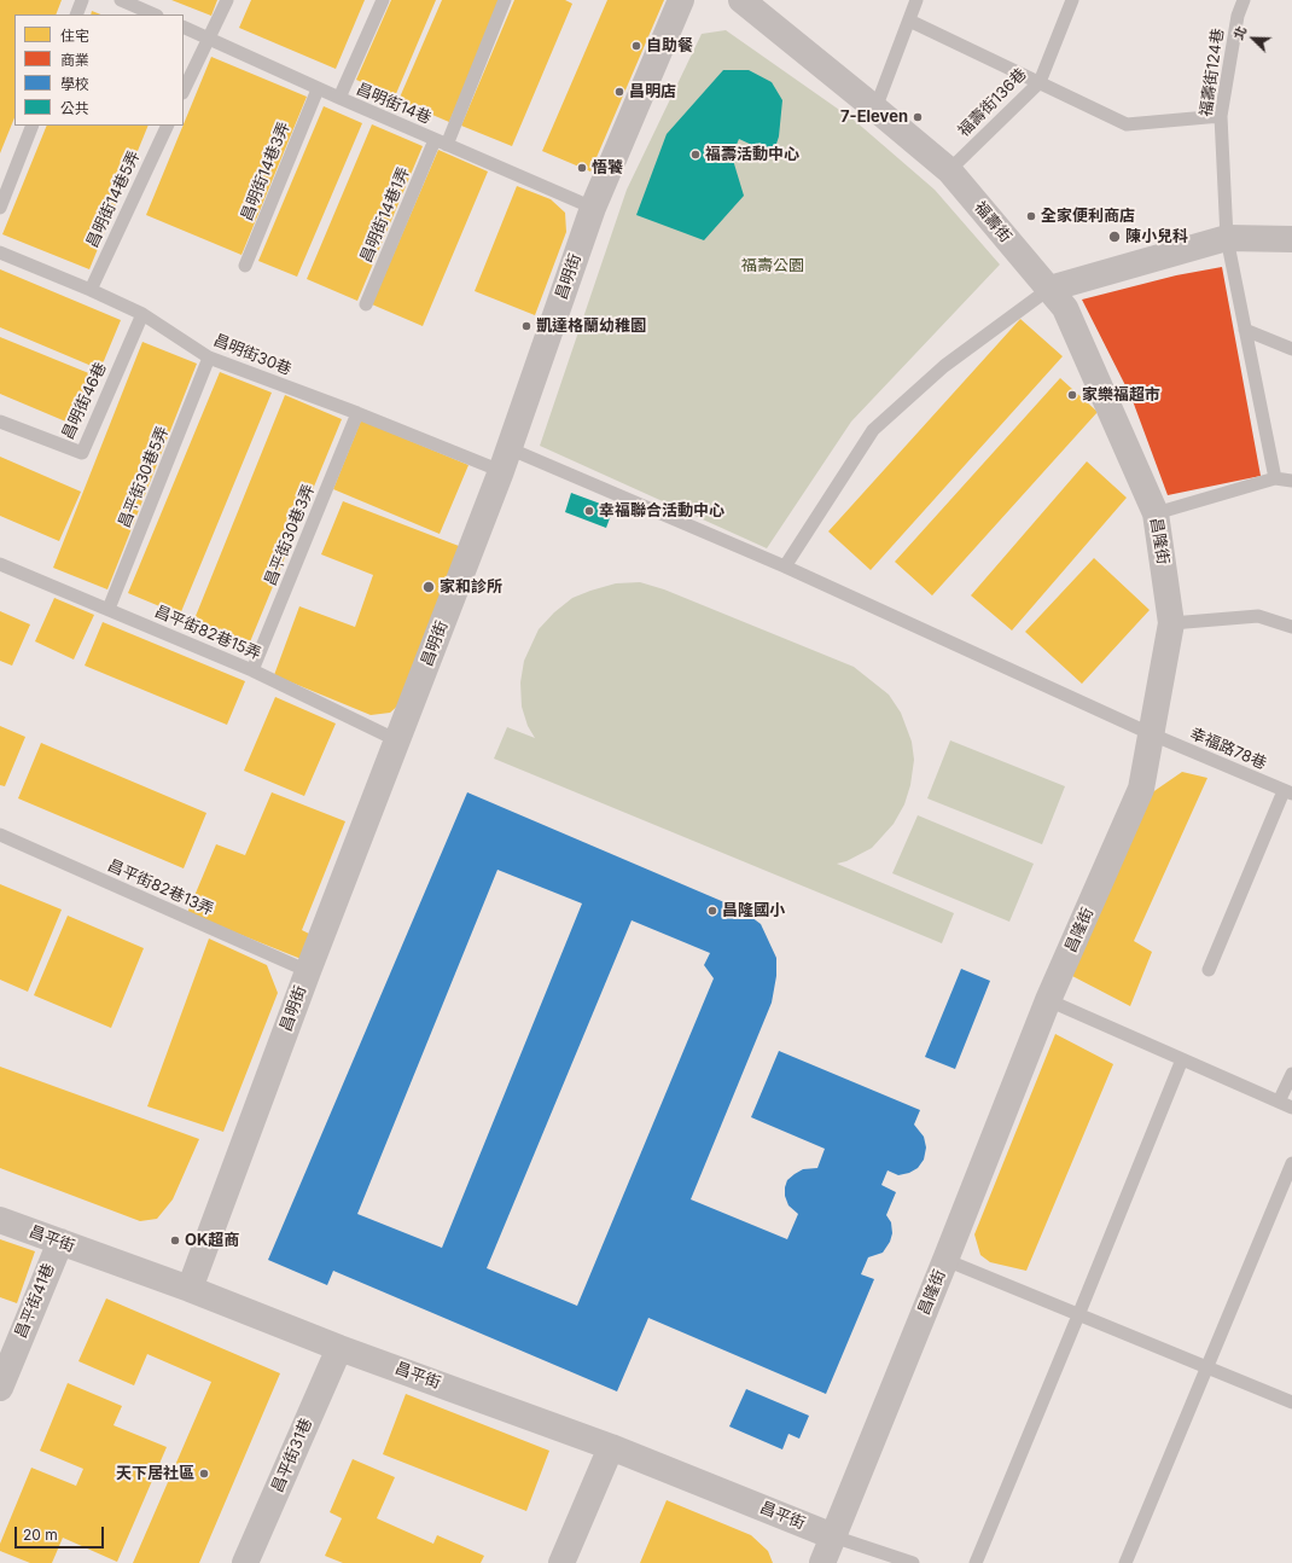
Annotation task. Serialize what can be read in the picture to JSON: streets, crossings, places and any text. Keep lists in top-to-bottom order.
{
  "streets": {
    "street": [
      "福壽街",
      "昌明街",
      "昌隆街",
      "昌平街",
      "昌平街41巷",
      "昌平街31巷"
    ],
    "lane": [
      "福壽街124巷",
      "福壽街136巷",
      "昌明街14巷",
      "昌明街14巷3弄",
      "昌明街14巷5弄",
      "昌明街14巷1弄",
      "昌明街30巷",
      "昌明街46巷",
      "昌平街30巷5弄",
      "昌平街30巷3弄",
      "昌平街82巷15弄",
      "幸福路78巷",
      "昌平街82巷13弄"
    ]
  },
  "crossings": [
    ["福壽街136巷", "福壽街"],
    ["昌明街14巷", "昌明街14巷3弄"],
    ["昌明街14巷", "昌明街14巷1弄"],
    ["昌明街14巷", "昌明街"],
    ["昌明街14巷5弄", "昌明街30巷"],
    ["福壽街", "昌隆街"],
    ["昌明街", "昌明街30巷"],
    ["昌明街", "昌平街82巷15弄"],
    ["昌明街", "昌平街82巷13弄"],
    ["昌明街", "昌平街"],
    ["昌明街30巷", "昌明街46巷"],
    ["昌明街30巷", "昌平街30巷5弄"],
    ["昌明街30巷", "昌平街30巷3弄"],
    ["昌明街30巷", "幸福路78巷"],
    ["昌平街30巷5弄", "昌平街82巷15弄"],
    ["昌平街30巷3弄", "昌平街82巷15弄"],
    ["昌隆街", "幸福路78巷"],
    ["昌隆街", "昌平街"],
    ["昌平街", "昌平街41巷"],
    ["昌平街", "昌平街31巷"]
  ],
  "parks": ["福壽公園"],
  "places": [
    "自助餐",
    "昌明店",
    "7-Eleven",
    "福壽活動中心",
    "悟饕",
    "全家便利商店",
    "陳小兒科",
    "凱達格蘭幼稚園",
    "家樂福超市",
    "幸福聯合活動中心",
    "家和診所",
    "昌隆國小",
    "OK超商",
    "天下居社區"
  ],
  "legend": [
    "住宅",
    "商業",
    "學校",
    "公共"
  ],
  "scale_bar": "20 m",
  "north": "top left"
}
